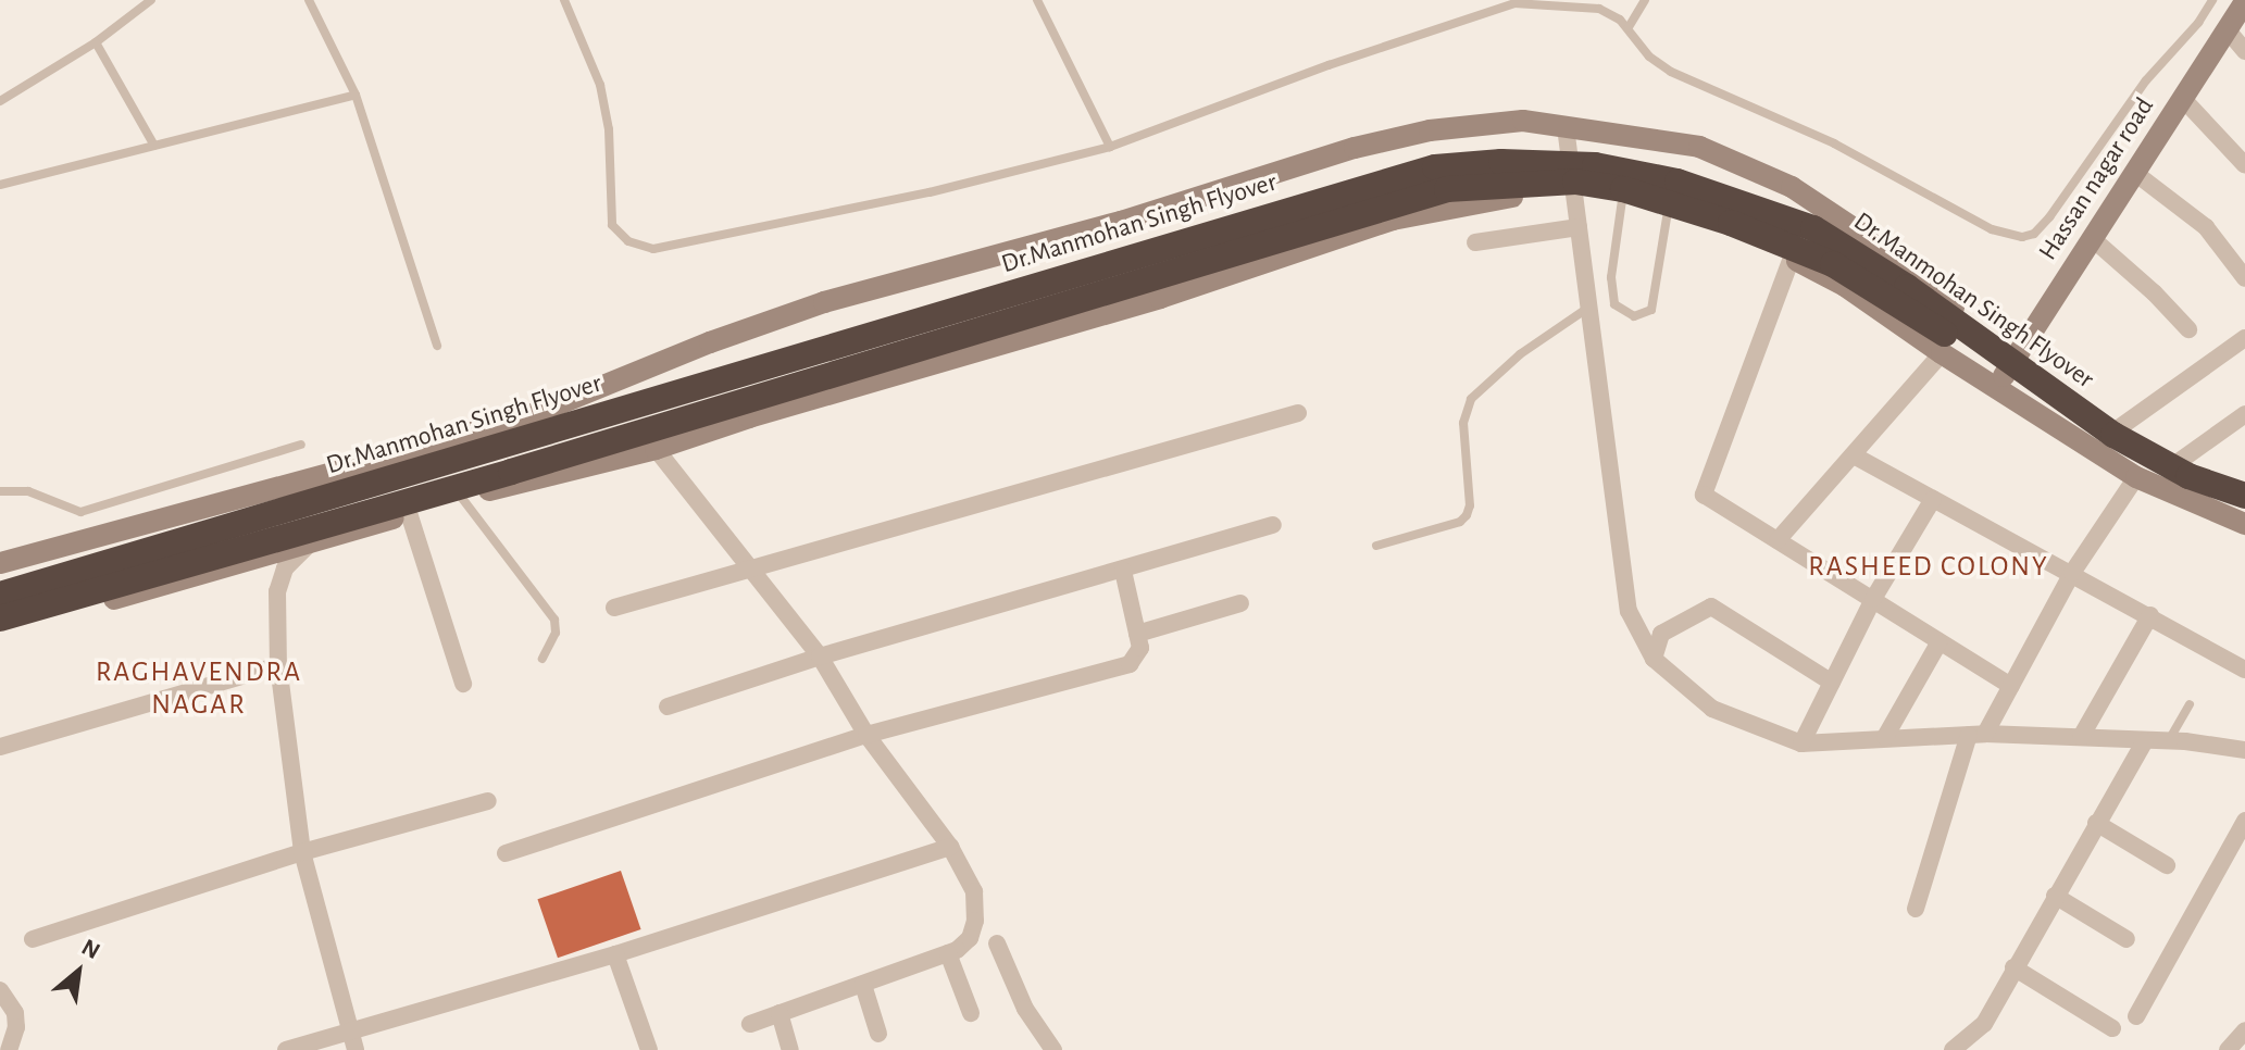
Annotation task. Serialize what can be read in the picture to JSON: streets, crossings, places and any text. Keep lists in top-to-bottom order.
{
  "streets": {
    "highway": ["Dr.Manmohan Singh Flyover"],
    "street": ["Hassan nagar road"]
  },
  "districts": ["RASHEED COLONY", "RAGHAVENDRA NAGAR"],
  "north": "top right"
}
